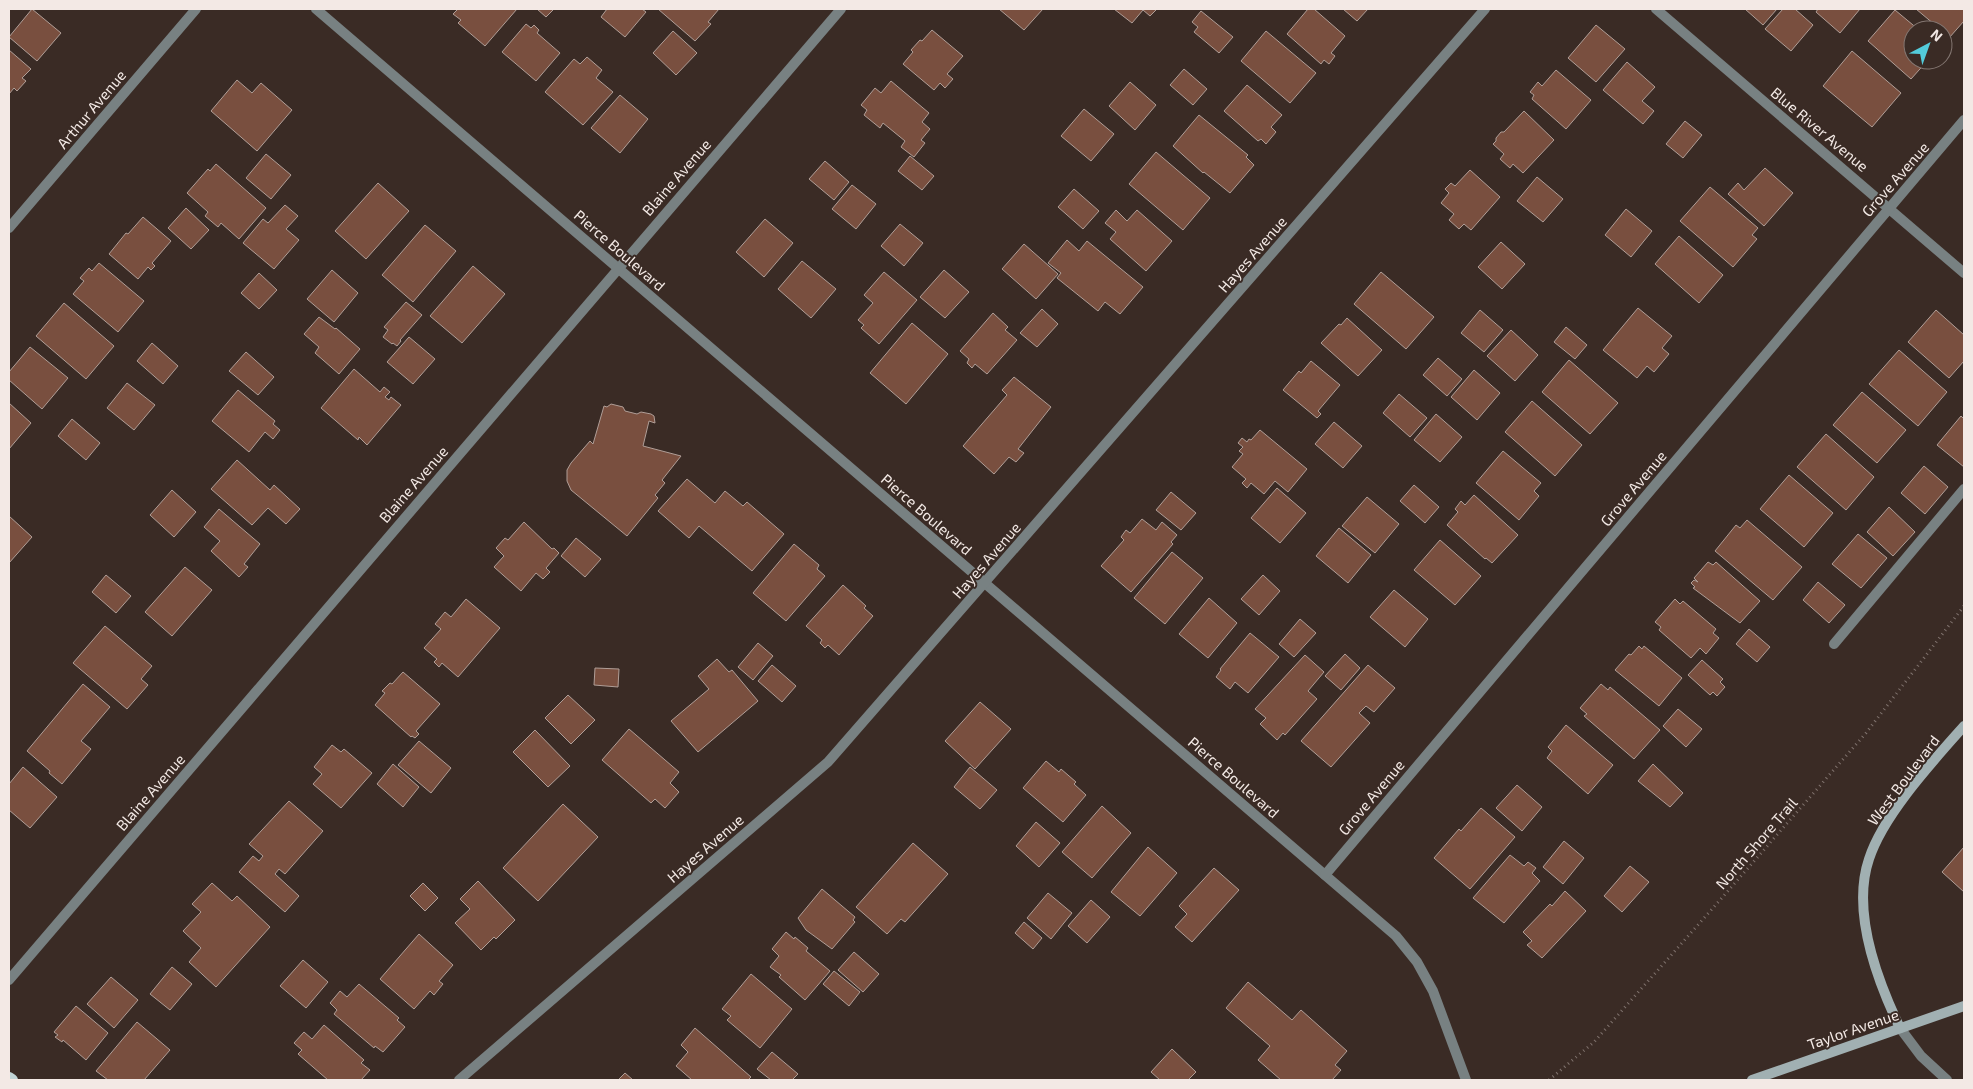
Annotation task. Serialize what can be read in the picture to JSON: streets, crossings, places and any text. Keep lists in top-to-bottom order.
{
  "streets": {
    "street": [
      "Arthur Avenue",
      "Blue River Avenue",
      "Blaine Avenue",
      "Grove Avenue",
      "Pierce Boulevard",
      "Hayes Avenue",
      "West Boulevard",
      "Taylor Avenue"
    ],
    "path": ["North Shore Trail"]
  },
  "crossings": [
    ["Blue River Avenue", "Grove Avenue"],
    ["Blaine Avenue", "Pierce Boulevard"],
    ["Grove Avenue", "Pierce Boulevard"],
    ["Pierce Boulevard", "Hayes Avenue"],
    ["West Boulevard", "Taylor Avenue"]
  ],
  "north": "top right"
}
